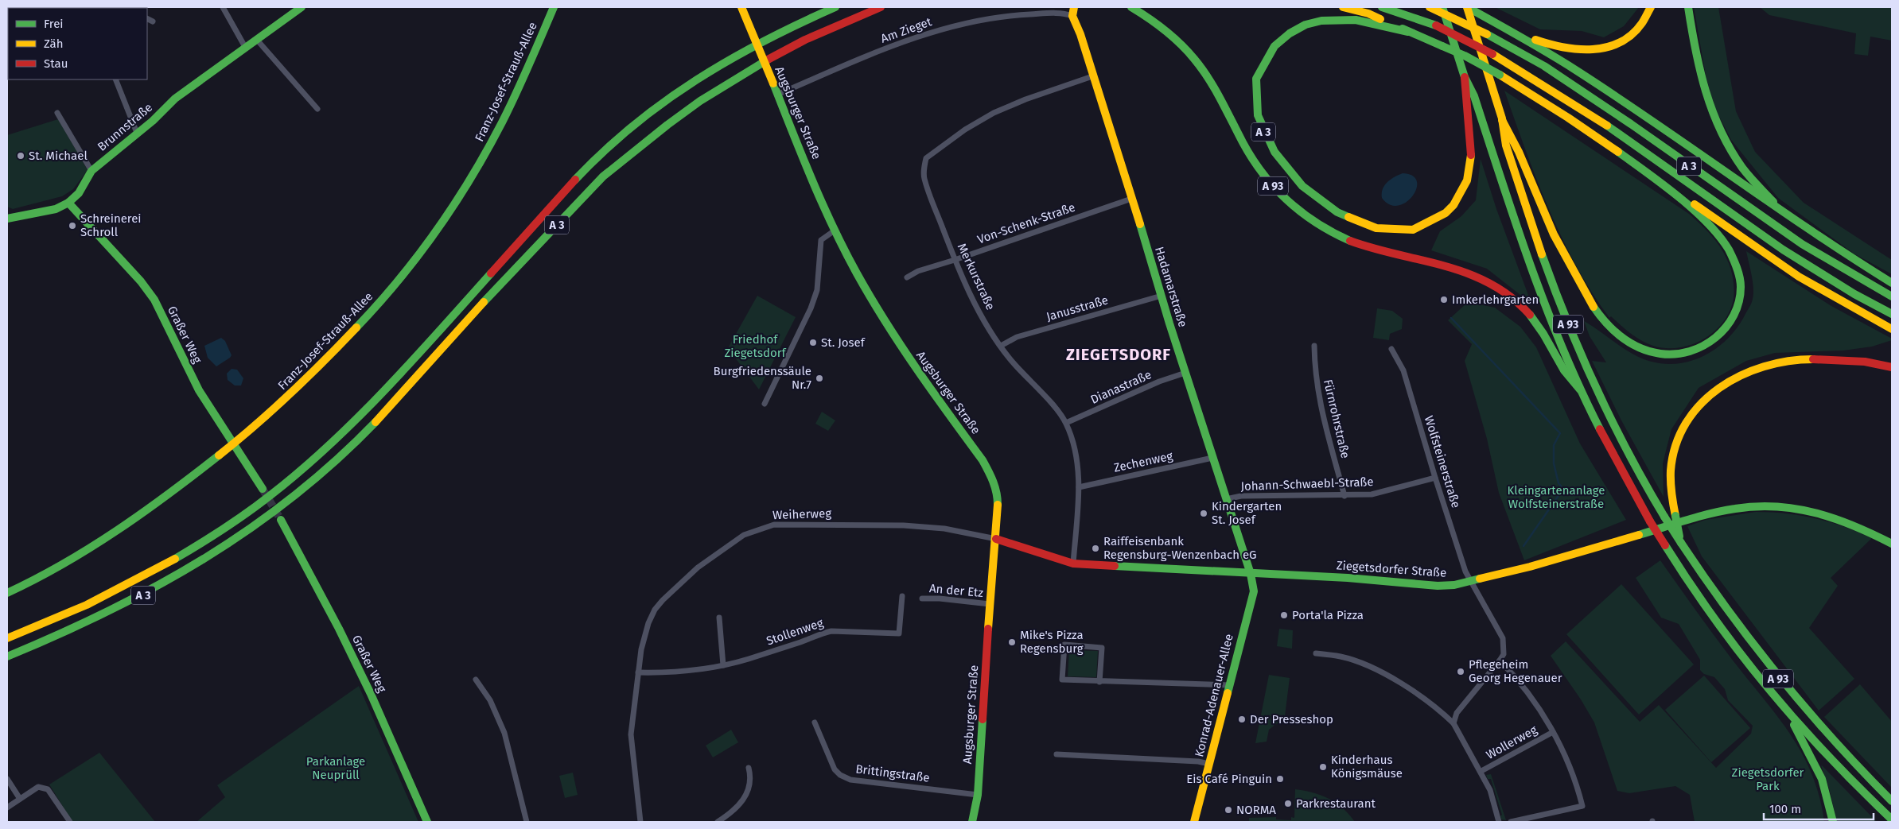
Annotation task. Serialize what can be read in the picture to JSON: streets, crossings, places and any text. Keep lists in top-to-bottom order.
{
  "streets": {
    "main road": [
      "Franz-Josef-Strauß-Allee",
      "Augsburger Straße",
      "Brunnstraße",
      "A 3",
      "A 93",
      "Hadamarstraße",
      "Graßer Weg",
      "Ziegetsdorfer Straße",
      "Konrad-Adenauer-Allee"
    ],
    "street": [
      "Am Zieget",
      "Von-Schenk-Straße",
      "Merkurstraße",
      "Janusstraße",
      "Dianastraße",
      "Fürnrohrstraße",
      "Zechenweg",
      "Wolfsteinerstraße",
      "Johann-Schwaebl-Straße",
      "Weiherweg",
      "An der Etz",
      "Stollenweg",
      "Wollerweg",
      "Brittingstraße"
    ]
  },
  "crossings": [
    ["Am Zieget", "Augsburger Straße"],
    ["Am Zieget", "Hadamarstraße"],
    ["Franz-Josef-Strauß-Allee", "Graßer Weg"],
    ["Augsburger Straße", "Weiherweg"],
    ["Augsburger Straße", "Ziegetsdorfer Straße"],
    ["Augsburger Straße", "An der Etz"],
    ["Augsburger Straße", "Brittingstraße"],
    ["Brunnstraße", "Graßer Weg"],
    ["A 3", "A 93"],
    ["Von-Schenk-Straße", "Merkurstraße"],
    ["Von-Schenk-Straße", "Hadamarstraße"],
    ["Merkurstraße", "Hadamarstraße"],
    ["Merkurstraße", "Janusstraße"],
    ["Merkurstraße", "Dianastraße"],
    ["Merkurstraße", "Zechenweg"],
    ["Merkurstraße", "Ziegetsdorfer Straße"],
    ["Hadamarstraße", "Janusstraße"],
    ["Hadamarstraße", "Dianastraße"],
    ["Hadamarstraße", "Zechenweg"],
    ["Hadamarstraße", "Johann-Schwaebl-Straße"],
    ["Hadamarstraße", "Ziegetsdorfer Straße"],
    ["Hadamarstraße", "Konrad-Adenauer-Allee"],
    ["Fürnrohrstraße", "Johann-Schwaebl-Straße"],
    ["Wolfsteinerstraße", "Johann-Schwaebl-Straße"],
    ["Wolfsteinerstraße", "Ziegetsdorfer Straße"],
    ["Weiherweg", "Ziegetsdorfer Straße"],
    ["Weiherweg", "Stollenweg"],
    ["Ziegetsdorfer Straße", "Konrad-Adenauer-Allee"]
  ],
  "districts": ["ZIEGETSDORF"],
  "parks": [
    "Friedhof Ziegetsdorf",
    "Kleingartenanlage Wolfsteinerstraße",
    "Parkanlage Neuprüll",
    "Ziegetsdorfer Park"
  ],
  "places": [
    "St. Michael",
    "Schreinerei Schroll",
    "Imkerlehrgarten",
    "St. Josef",
    "Burgfriedenssäule Nr.7",
    "Kindergarten St. Josef",
    "Raiffeisenbank Regensburg-Wenzenbach eG",
    "Porta'la Pizza",
    "Mike's Pizza Regensburg",
    "Pflegeheim Georg Hegenauer",
    "Der Presseshop",
    "Kinderhaus Königsmäuse",
    "Eis Café Pinguin",
    "Parkrestaurant",
    "NORMA"
  ],
  "legend": ["Frei", "Zäh", "Stau"],
  "scale_bar": "100 m"
}
